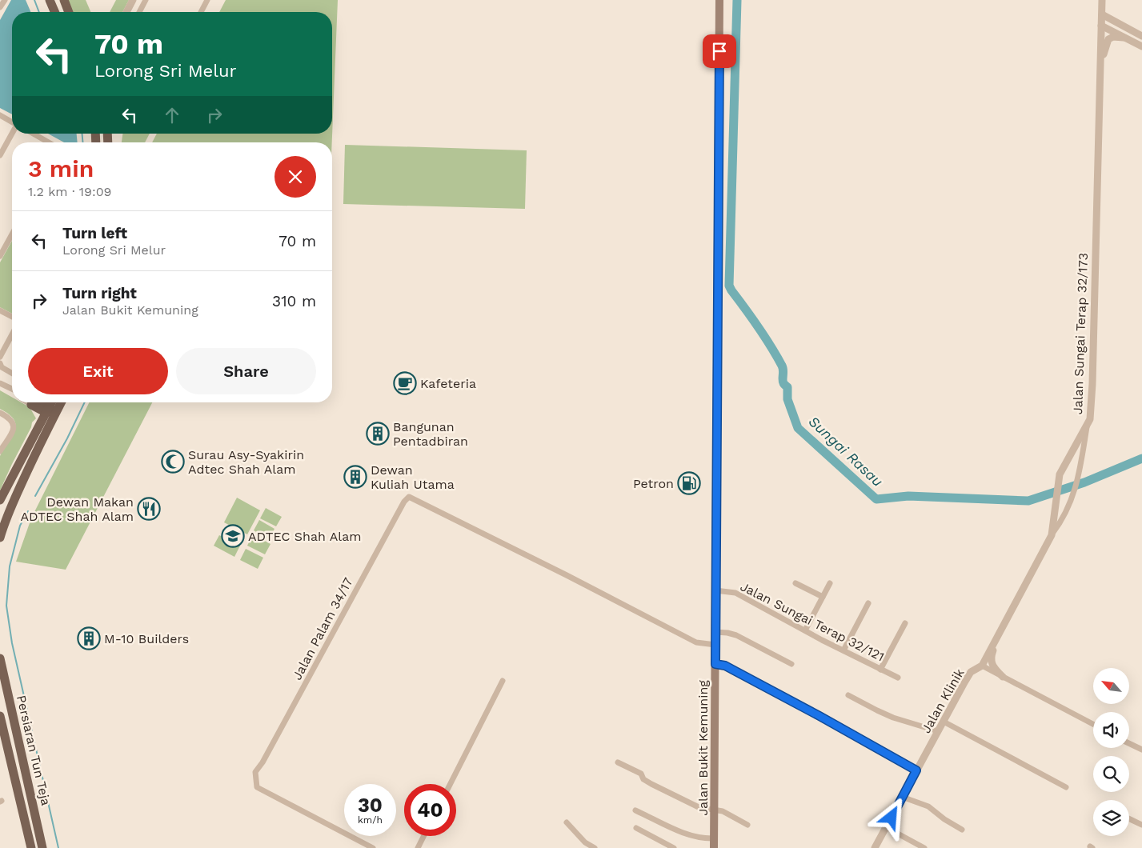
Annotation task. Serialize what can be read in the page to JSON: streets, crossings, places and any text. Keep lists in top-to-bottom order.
{
  "streets": {
    "main road": ["Jalan Bukit Kemuning", "Persiaran Tun Teja"],
    "street": [
      "Jalan Sungai Terap 32/173",
      "Jalan Sungai Terap 32/121",
      "Jalan Palam 34/17",
      "Jalan Klinik"
    ]
  },
  "crossings": [
    ["Jalan Sungai Terap 32/173", "Jalan Klinik"],
    ["Jalan Sungai Terap 32/121", "Jalan Bukit Kemuning"],
    ["Jalan Palam 34/17", "Jalan Bukit Kemuning"]
  ],
  "water": ["Sungai Rasau"],
  "places": {
    "cafe": ["Kafeteria"],
    "building": ["Bangunan Pentadbiran", "Dewan Kuliah Utama", "M-10 Builders"],
    "mosque": ["Surau Asy-Syakirin Adtec Shah Alam"],
    "fuel station": ["Petron"],
    "restaurant": ["Dewan Makan ADTEC Shah Alam"],
    "school or university": ["ADTEC Shah Alam"]
  },
  "north": "top left",
  "page": {
    "turn": ["70 m", "Lorong Sri Melur"],
    "heading": ["3 min", "1.2 km · 19:09"],
    "list": [
      {
        "name": "Turn left",
        "note": "Lorong Sri Melur",
        "value": "70 m"
      },
      {
        "name": "Turn right",
        "note": "Jalan Bukit Kemuning",
        "value": "310 m"
      }
    ],
    "buttons": ["Exit", "Share"],
    "speed": "30 km/h",
    "limit": "40"
  }
}
